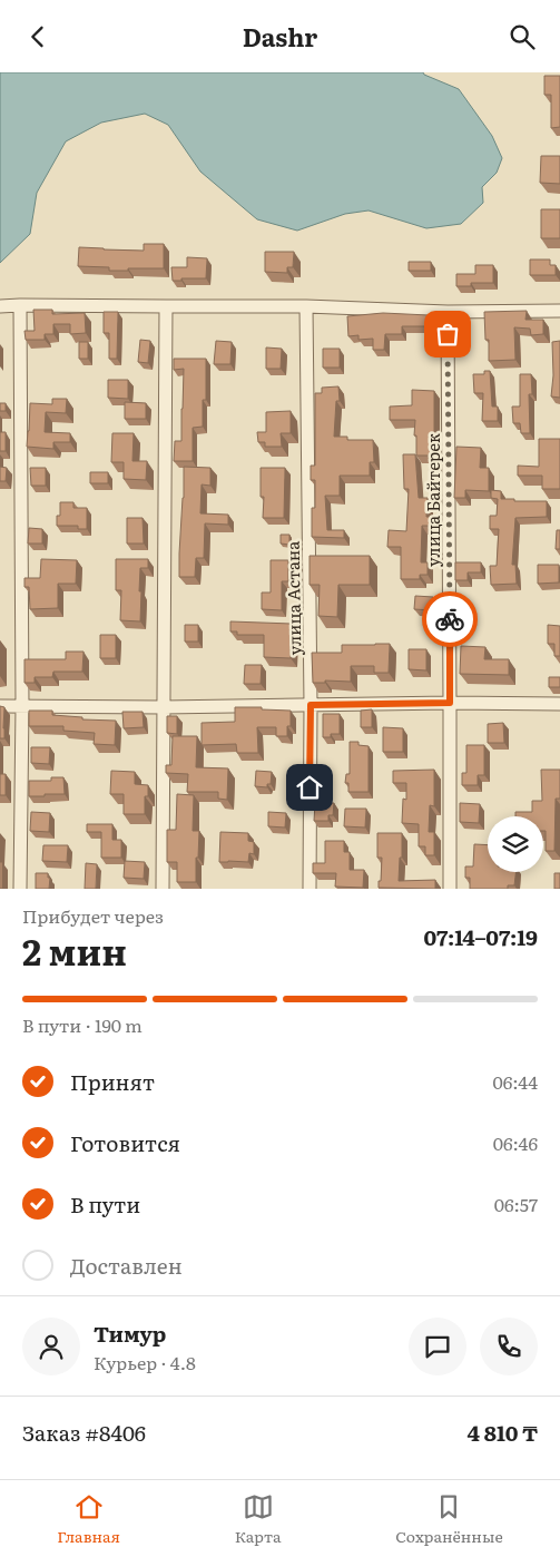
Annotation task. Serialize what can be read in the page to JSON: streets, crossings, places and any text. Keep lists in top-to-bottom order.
{
  "streets": {
    "street": ["улица Байтерек", "улица Астана"]
  },
  "page": {
    "header": "Dashr",
    "heading": ["2 мин", "Прибудет через", "07:14–07:19"],
    "panel": [
      "Тимур",
      "Курьер · 4.8",
      "Заказ #8406",
      "4 810 ₸"
    ],
    "bar": "В пути · 190 m",
    "list": [
      ["Принят", "06:44"],
      ["Готовится", "06:46"],
      ["В пути", "06:57"],
      "Доставлен"
    ],
    "tabs": ["Главная", "Карта", "Сохранённые"]
  }
}
